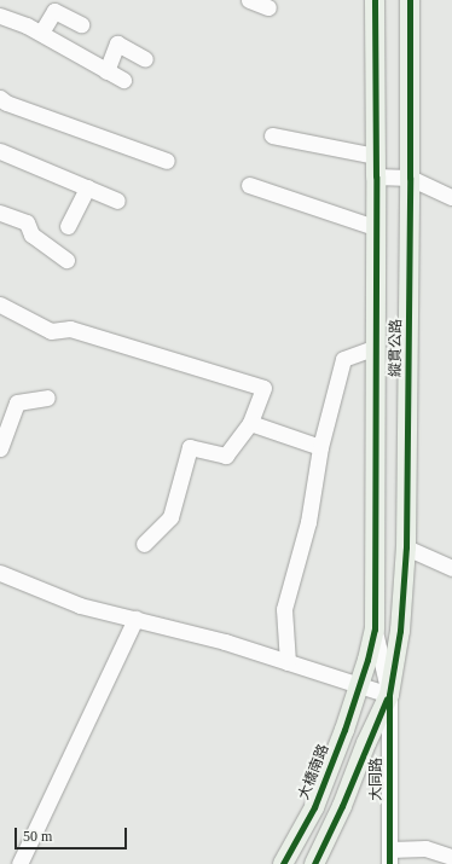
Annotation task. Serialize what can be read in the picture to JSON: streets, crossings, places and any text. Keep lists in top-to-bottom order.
{
  "streets": {
    "main road": ["縱貫公路", "大橋南路"],
    "street": ["大同路"]
  },
  "crossings": [
    ["縱貫公路", "大橋南路"],
    ["縱貫公路", "大同路"]
  ],
  "scale_bar": "50 m"
}
